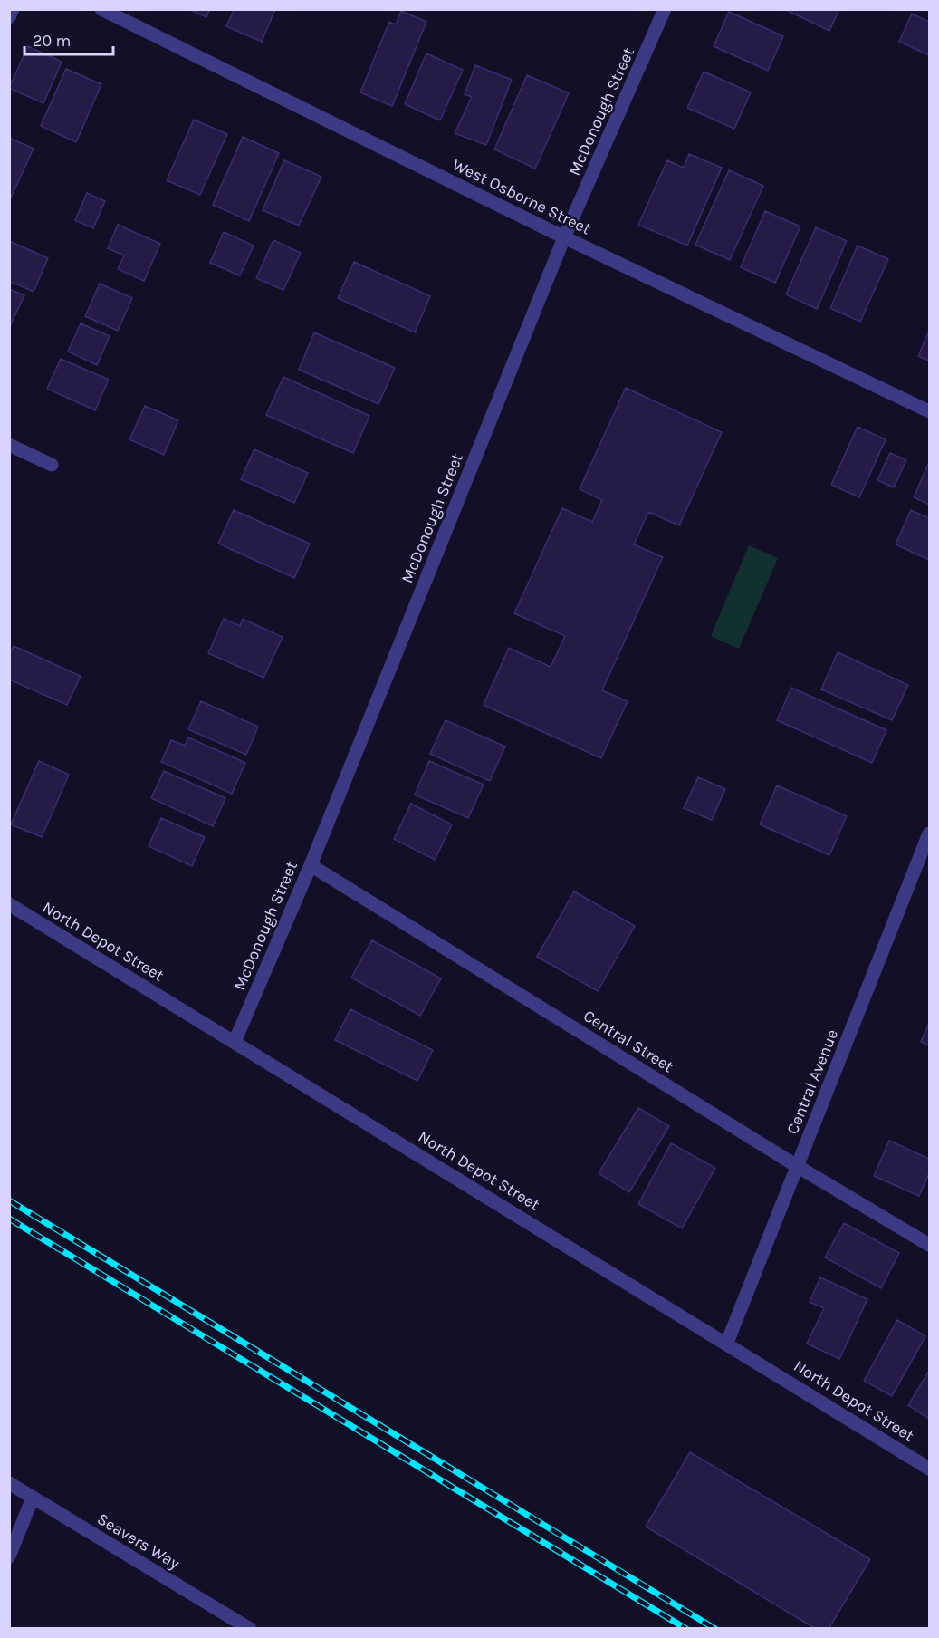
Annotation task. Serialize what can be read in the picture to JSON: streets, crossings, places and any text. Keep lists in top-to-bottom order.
{
  "streets": {
    "street": [
      "McDonough Street",
      "West Osborne Street",
      "North Depot Street",
      "Central Street",
      "Central Avenue",
      "Seavers Way"
    ]
  },
  "crossings": [
    ["McDonough Street", "West Osborne Street"],
    ["McDonough Street", "North Depot Street"],
    ["McDonough Street", "Central Street"],
    ["North Depot Street", "Central Avenue"],
    ["Central Street", "Central Avenue"]
  ],
  "scale_bar": "20 m"
}
